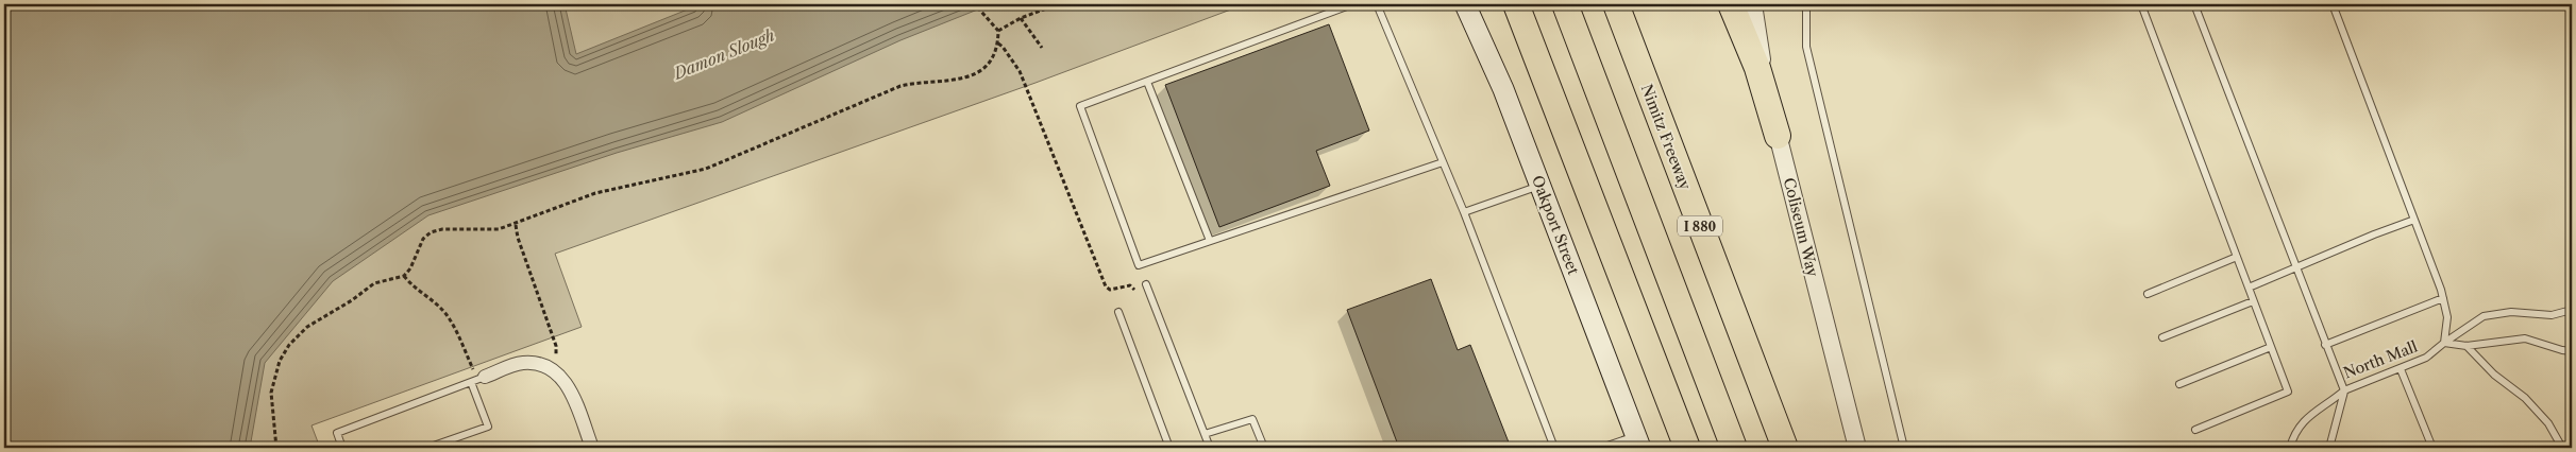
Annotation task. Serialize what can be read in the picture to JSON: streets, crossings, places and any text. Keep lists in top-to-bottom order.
{
  "streets": {
    "highway": ["Nimitz Freeway", "I 880"],
    "main road": ["Oakport Street"],
    "street": ["Coliseum Way"],
    "lane": ["North Mall"]
  },
  "water": ["Damon Slough"]
}
